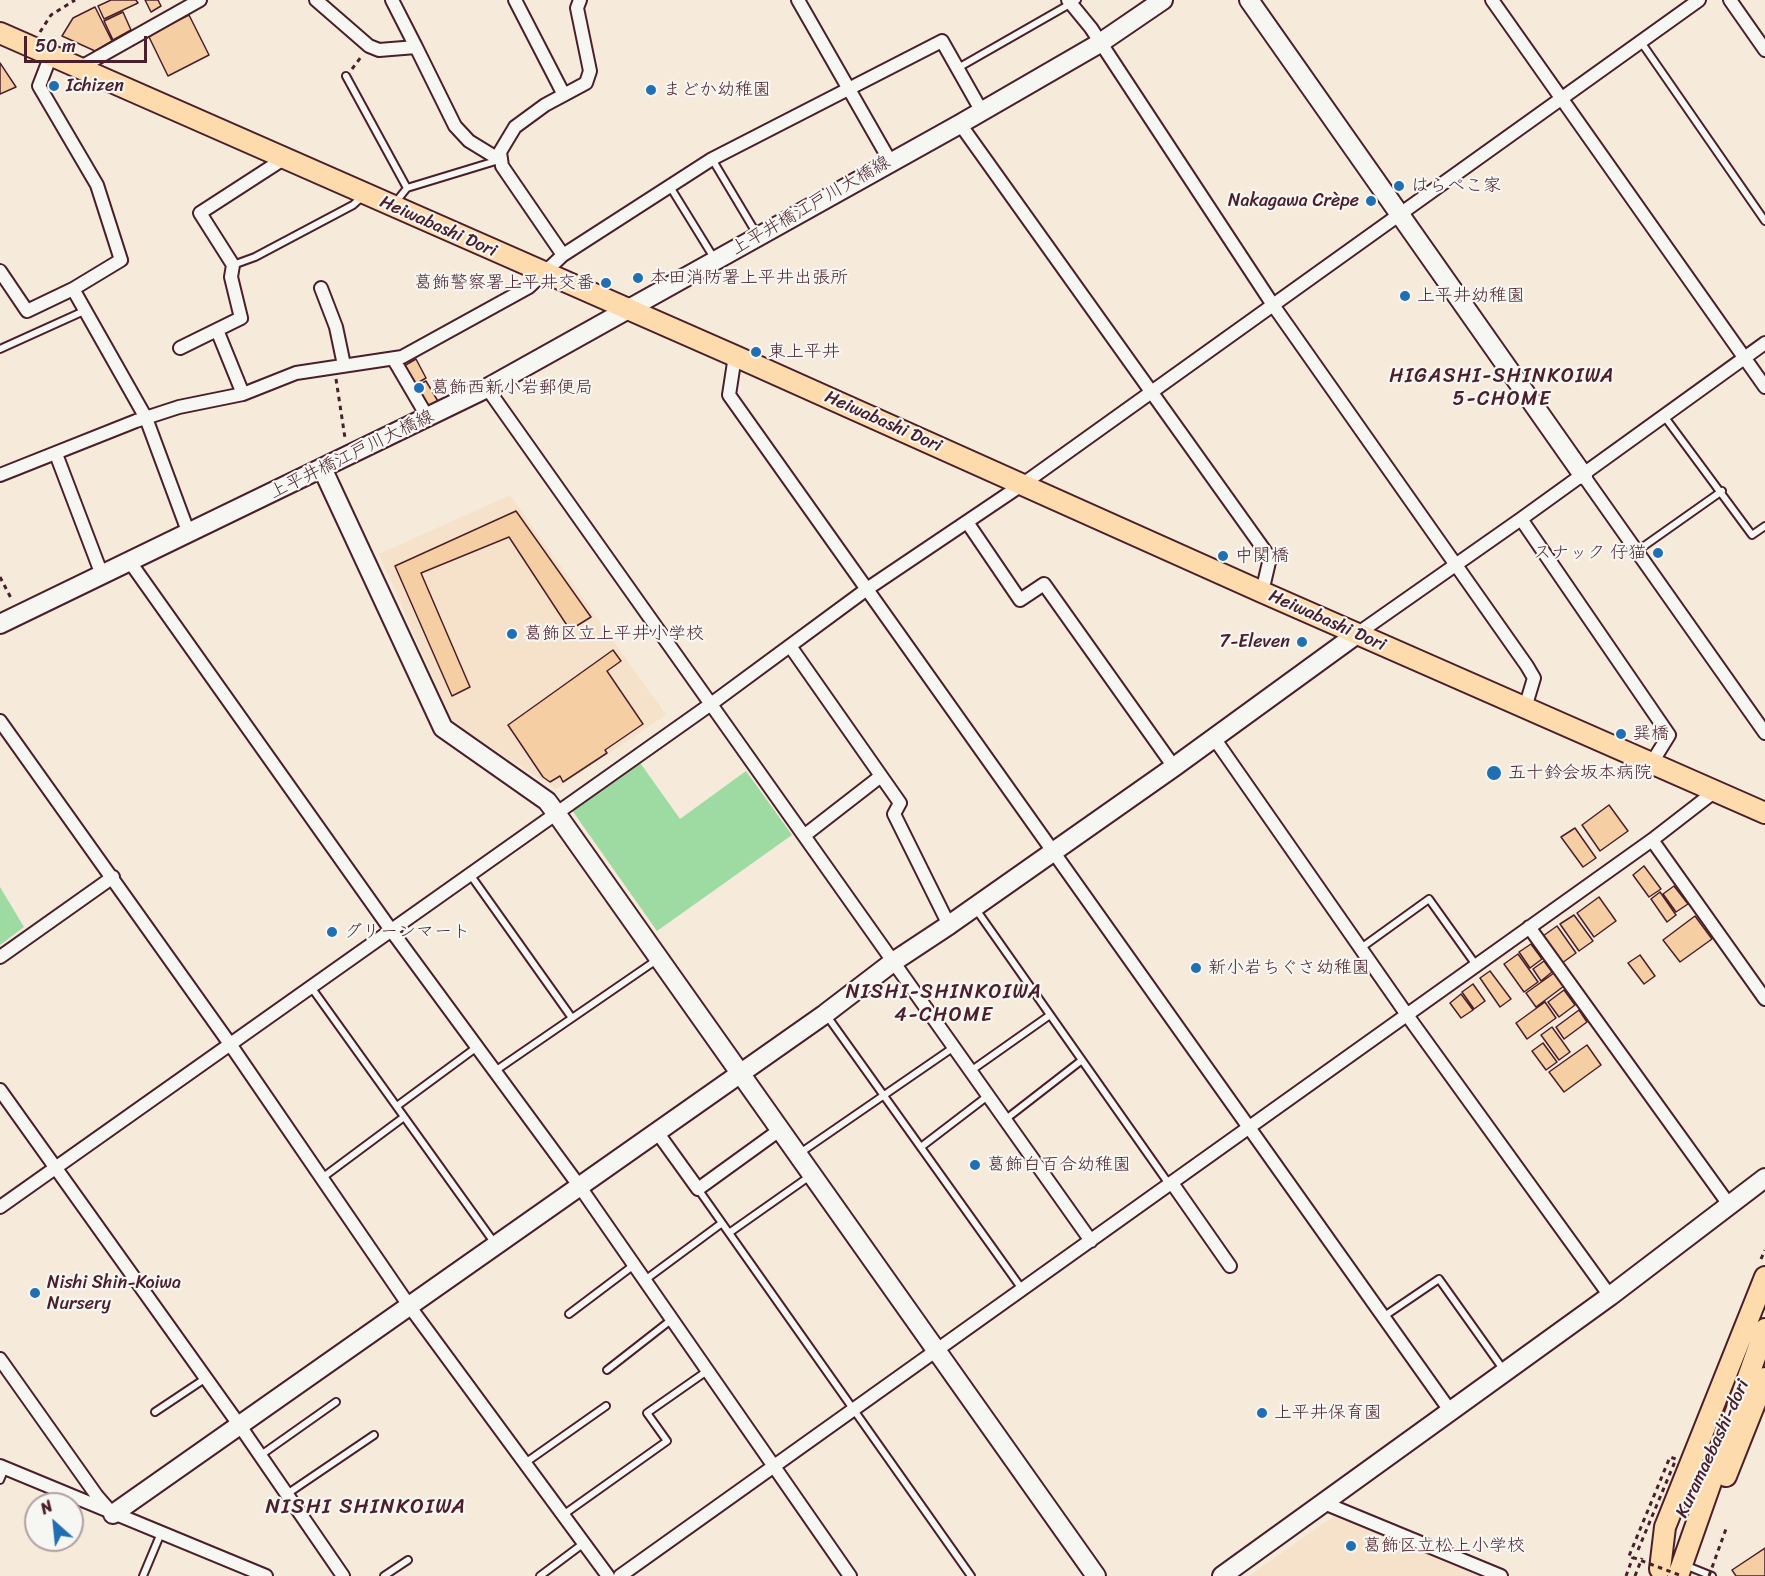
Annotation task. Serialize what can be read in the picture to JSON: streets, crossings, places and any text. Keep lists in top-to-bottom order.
{
  "streets": {
    "main road": ["Heiwabashi Dori", "Kuramaebashi-dori"],
    "street": ["上平井橋江戸川大橋線"]
  },
  "crossings": [
    ["上平井橋江戸川大橋線", "Heiwabashi Dori"]
  ],
  "districts": ["HIGASHI-SHINKOIWA 5-CHOME", "NISHI-SHINKOIWA 4-CHOME", "NISHI SHINKOIWA"],
  "places": [
    "Ichizen",
    "まどか幼稚園",
    "はらぺこ家",
    "Nakagawa Crèpe",
    "本田消防署上平井出張所",
    "葛飾警察署上平井交番",
    "上平井幼稚園",
    "東上平井",
    "葛飾西新小岩郵便局",
    "スナック 仔猫",
    "中関橋",
    "葛飾区立上平井小学校",
    "7-Eleven",
    "巽橋",
    "五十鈴会坂本病院",
    "グリーンマート",
    "新小岩ちぐさ幼稚園",
    "葛飾白百合幼稚園",
    "Nishi Shin-Koiwa Nursery",
    "上平井保育園",
    "葛飾区立松上小学校"
  ],
  "scale_bar": "50 m",
  "north": "top left"
}
